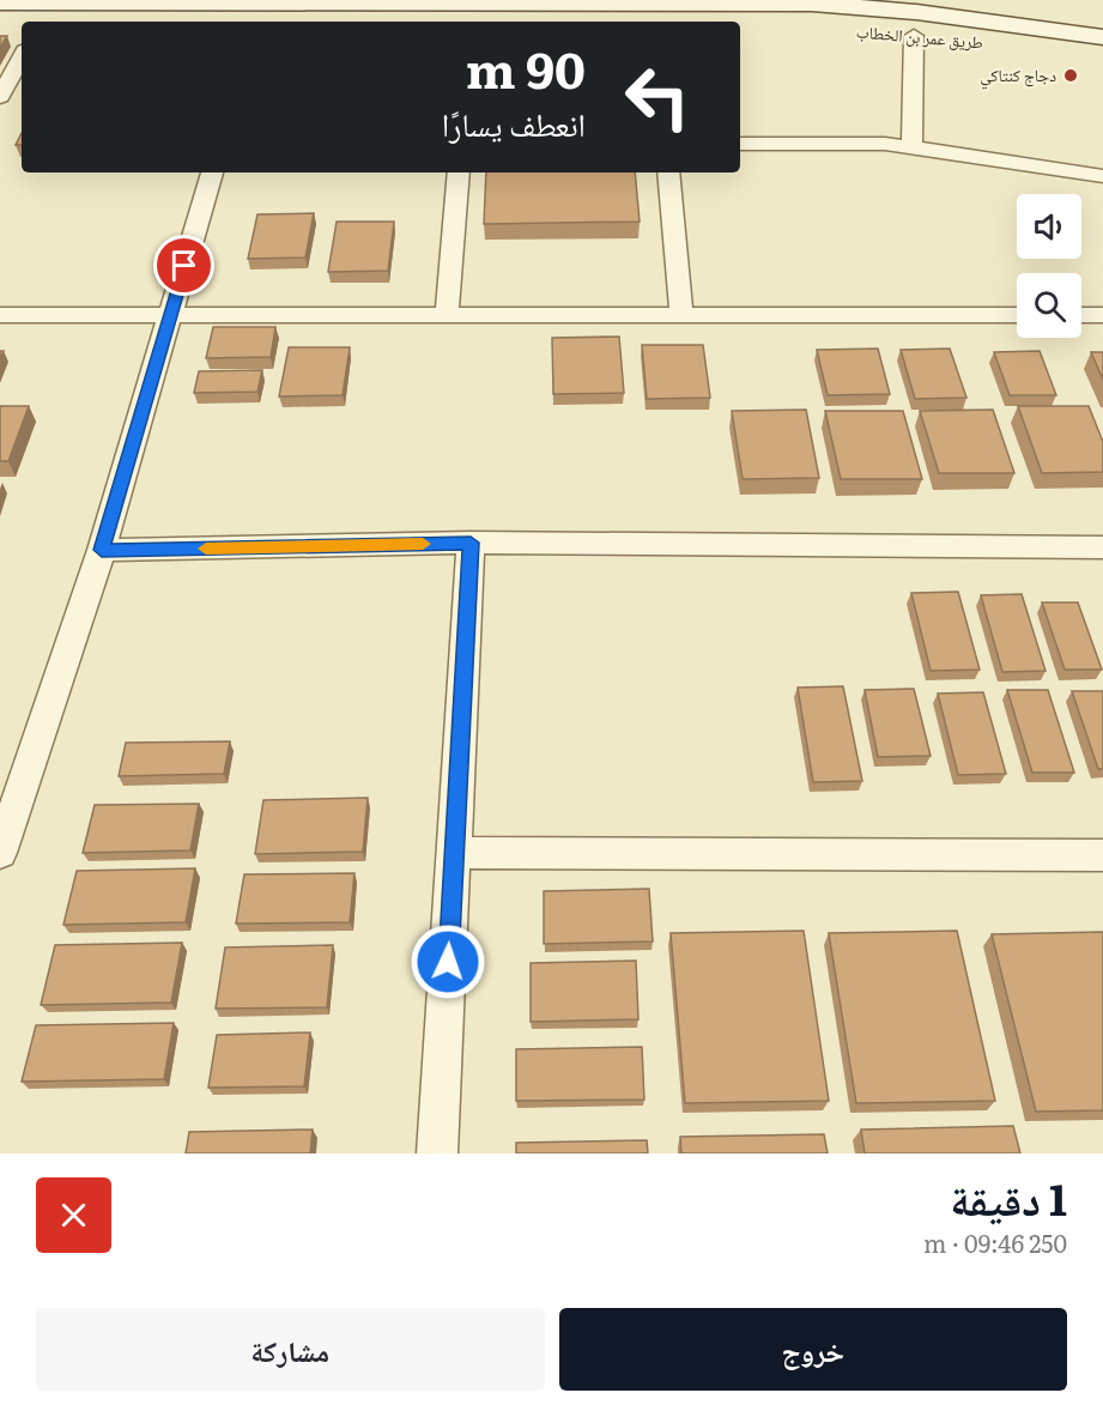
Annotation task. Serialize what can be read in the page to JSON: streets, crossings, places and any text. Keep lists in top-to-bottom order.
{
  "streets": {
    "main road": ["طريق عمر بن الخطاب"]
  },
  "places": ["دجاج كنتاكي"],
  "page": {
    "turn": ["90 m", "انعطف يسارًا"],
    "heading": ["1 دقيقة", "250 m · 09:46"],
    "buttons": ["خروج", "مشاركة"]
  }
}
